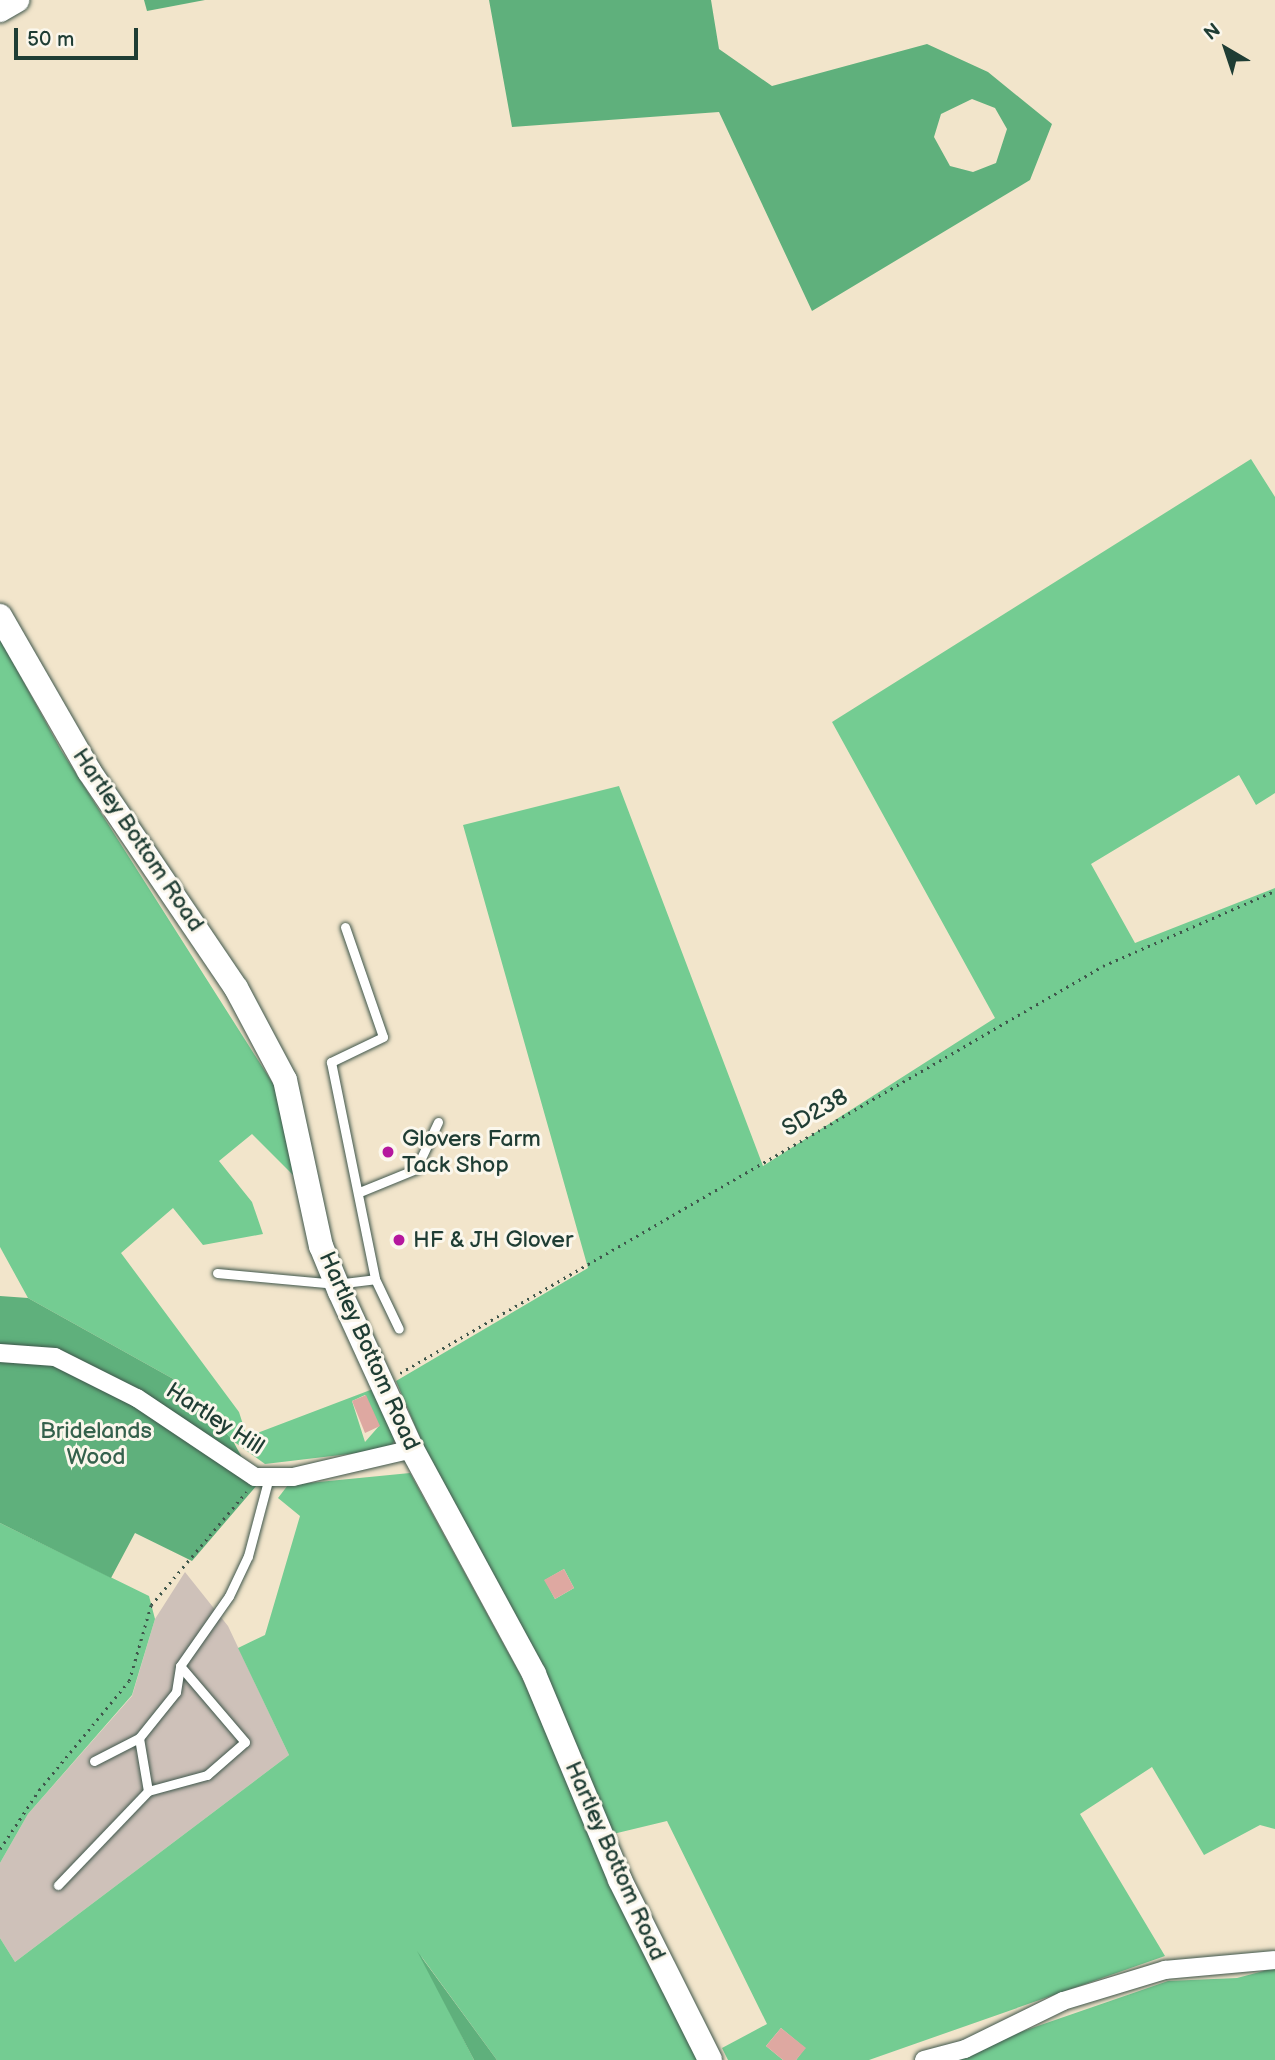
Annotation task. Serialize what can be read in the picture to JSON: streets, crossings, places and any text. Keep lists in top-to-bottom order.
{
  "streets": {
    "street": ["Hartley Bottom Road", "Hartley Hill"],
    "path": ["SD238"]
  },
  "crossings": [
    ["Hartley Bottom Road", "SD238"],
    ["Hartley Bottom Road", "Hartley Hill"]
  ],
  "parks": ["Bridelands Wood"],
  "places": ["Glovers Farm Tack Shop", "HF & JH Glover"],
  "scale_bar": "50 m",
  "north": "top left"
}
